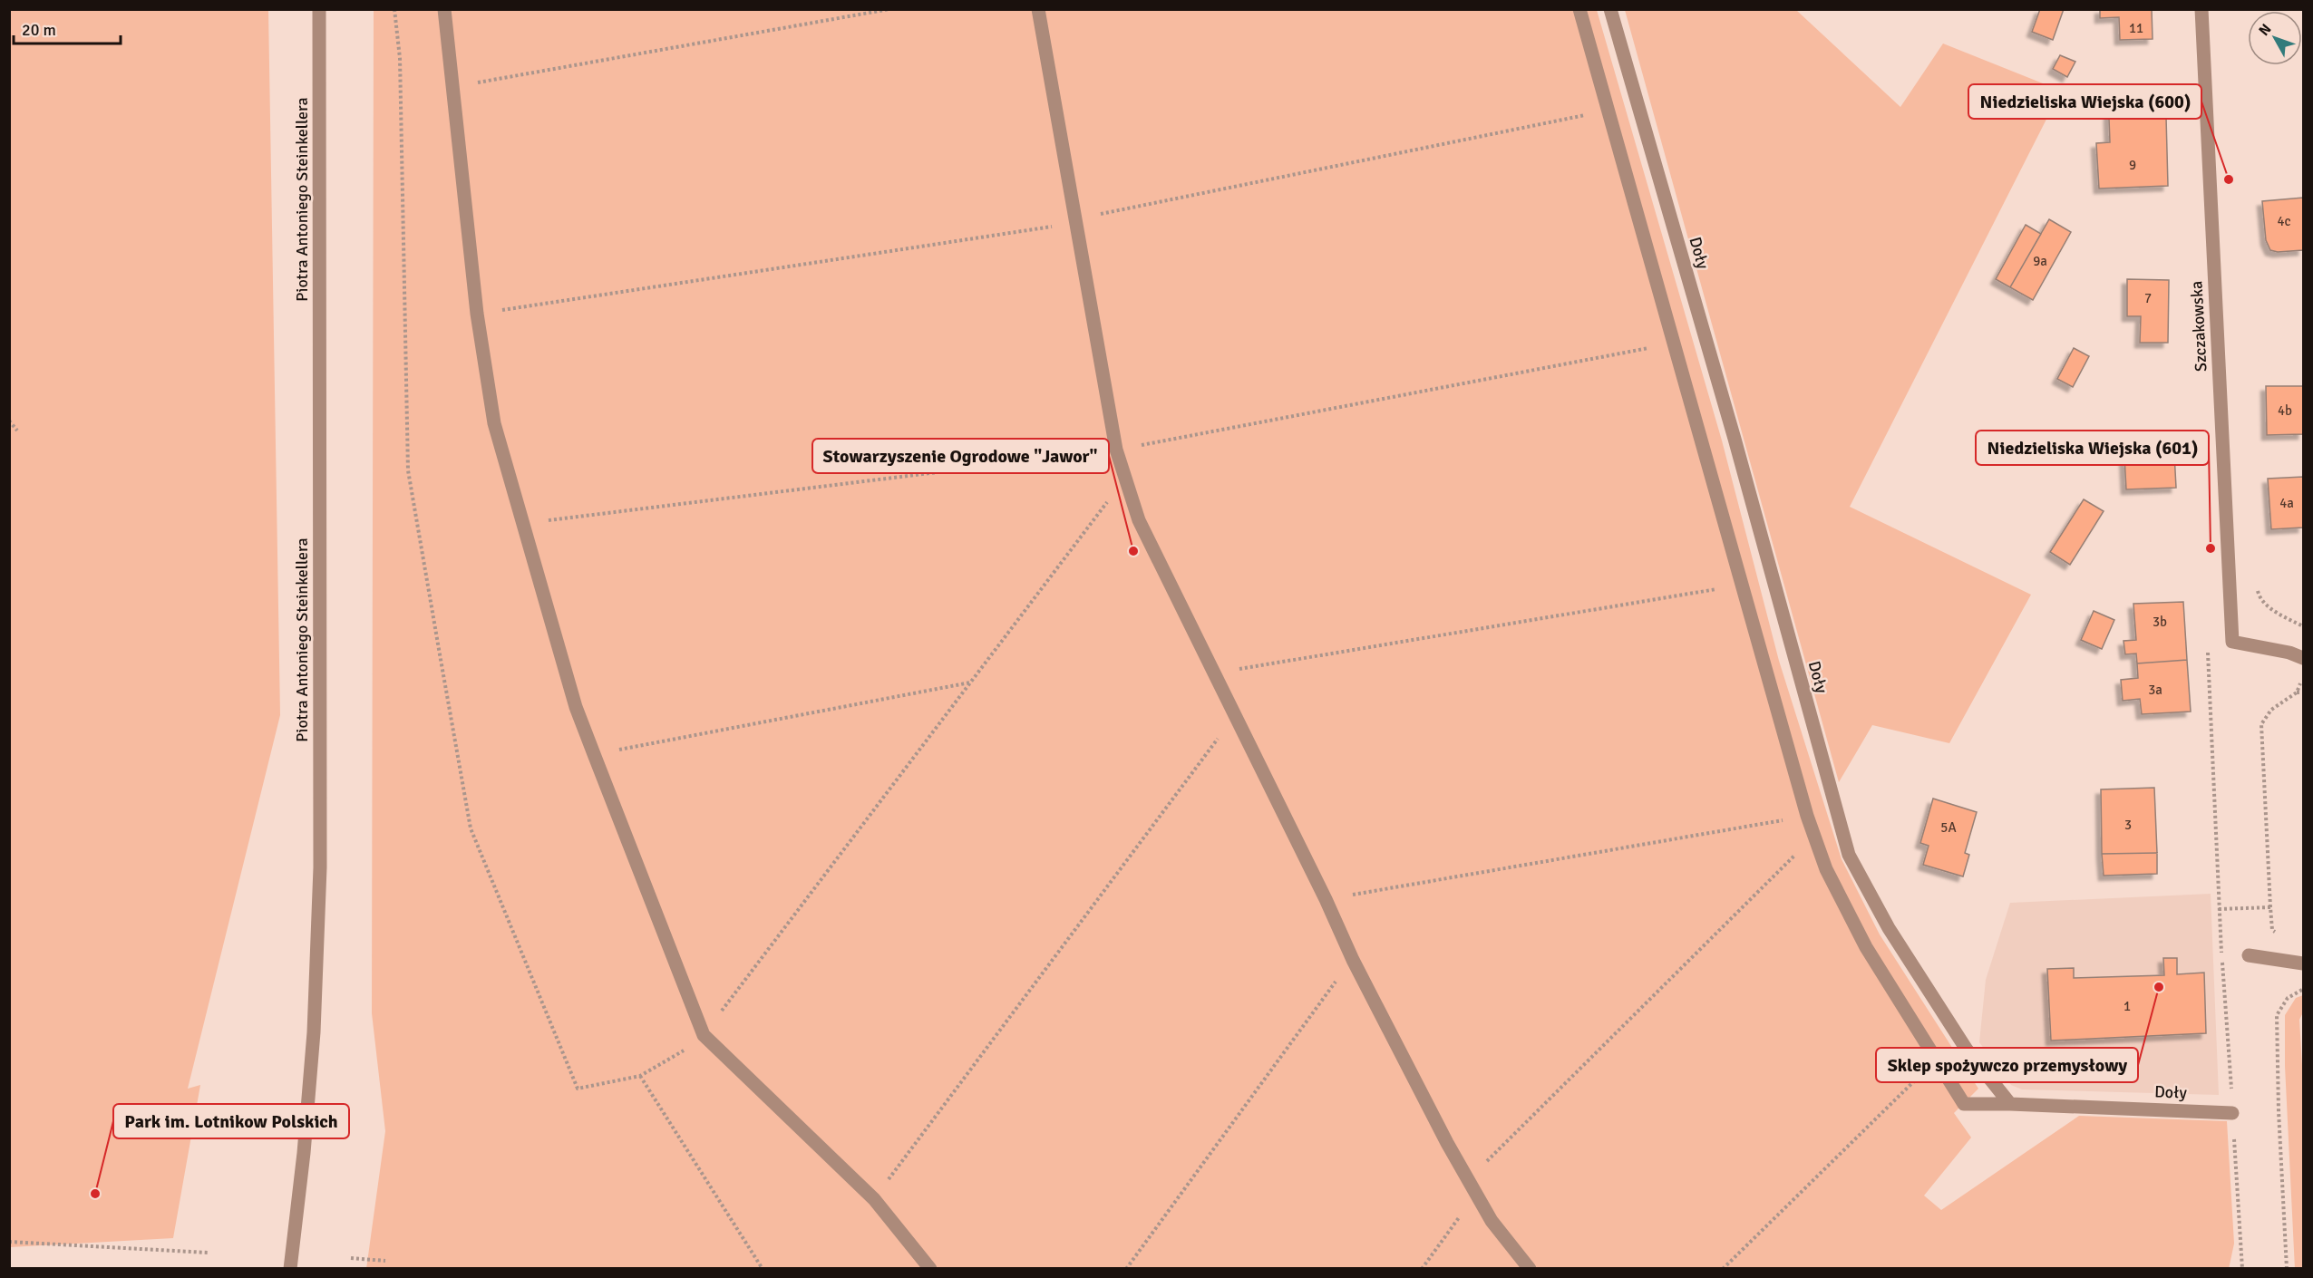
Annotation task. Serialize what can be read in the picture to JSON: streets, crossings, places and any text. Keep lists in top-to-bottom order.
{
  "streets": {
    "street": ["Piotra Antoniego Steinkellera", "Doły", "Szczakowska"]
  },
  "places": [
    "Niedzieliska Wiejska (600)",
    "Niedzieliska Wiejska (601)",
    "Stowarzyszenie Ogrodowe \"Jawor\"",
    "Sklep spożywczo przemysłowy",
    "Park im. Lotnikow Polskich"
  ],
  "house_numbers": [
    "11",
    "9",
    "4c",
    "9a",
    "7",
    "4b",
    "4a",
    "3b",
    "3a",
    "3",
    "5A",
    "1"
  ],
  "scale_bar": "20 m",
  "north": "top left"
}
